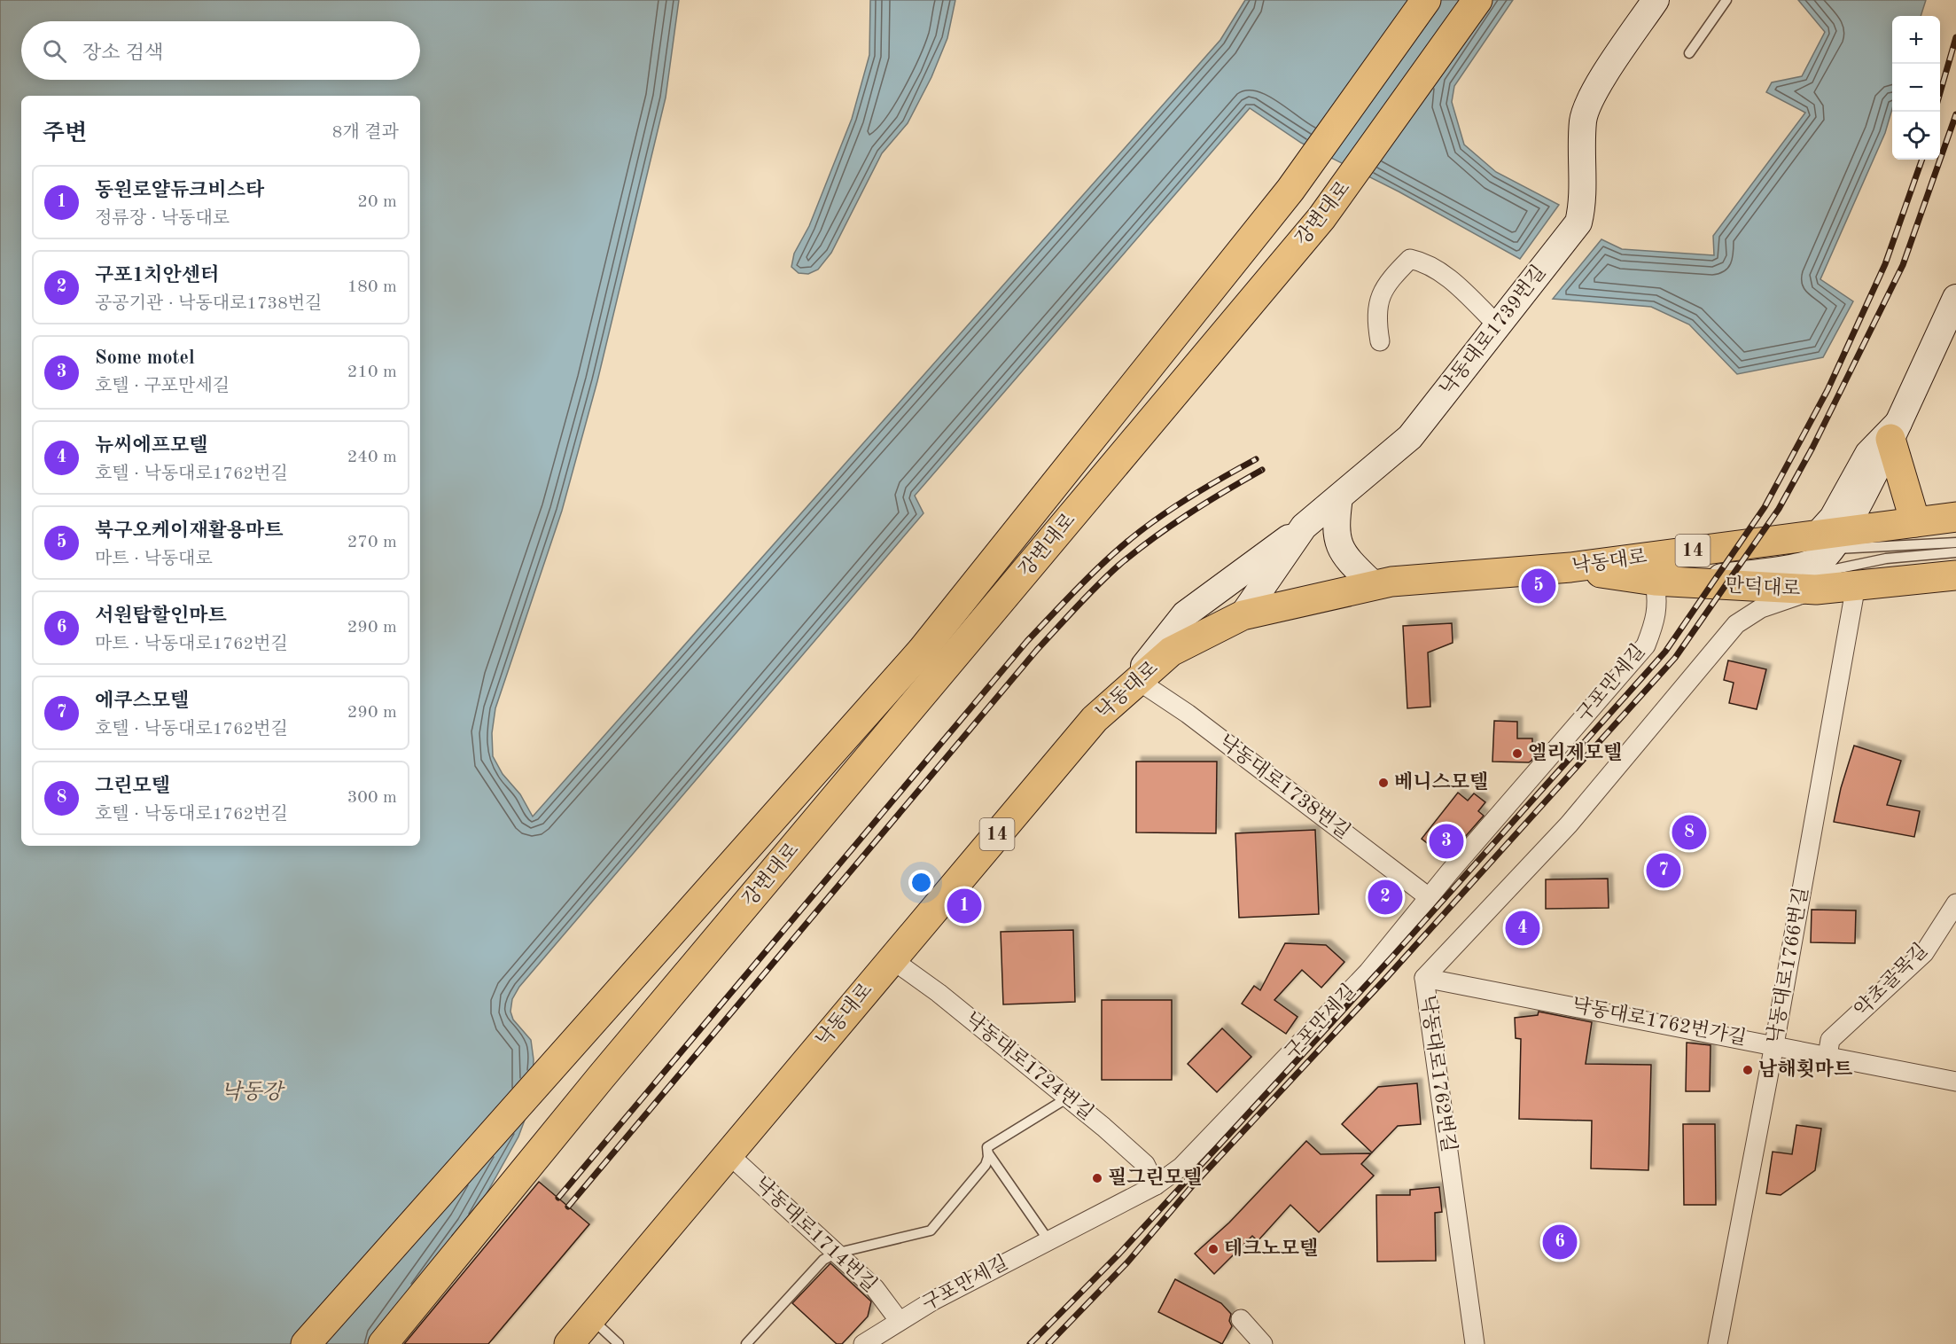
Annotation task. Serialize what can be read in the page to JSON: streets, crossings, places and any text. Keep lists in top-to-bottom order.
{
  "streets": {
    "main road": [
      "강변대로",
      "14",
      "낙동대로",
      "만덕대로"
    ],
    "street": [
      "낙동대로1739번길",
      "구포만세길",
      "낙동대로1738번길",
      "낙동대로1766번길",
      "약초골목길",
      "낙동대로1762번가길",
      "낙동대로1724번길",
      "낙동대로1762번길",
      "낙동대로1714번길"
    ]
  },
  "crossings": [
    ["낙동대로1739번길", "낙동대로"],
    ["낙동대로", "만덕대로"],
    ["낙동대로", "낙동대로1738번길"],
    ["낙동대로", "낙동대로1724번길"],
    ["낙동대로", "낙동대로1714번길"],
    ["만덕대로", "구포만세길"],
    ["만덕대로", "낙동대로1766번길"],
    ["만덕대로", "낙동대로1762번길"],
    ["구포만세길", "낙동대로1738번길"],
    ["구포만세길", "낙동대로1724번길"],
    ["구포만세길", "낙동대로1714번길"],
    ["낙동대로1766번길", "낙동대로1762번가길"],
    ["약초골목길", "낙동대로1762번가길"],
    ["낙동대로1762번가길", "낙동대로1762번길"]
  ],
  "water": ["낙동강"],
  "places": [
    "엘리제모텔",
    "베니스모텔",
    "남해횟마트",
    "필그린모텔",
    "테크노모텔"
  ],
  "page": {
    "map_buttons": ["+", "−"],
    "search": "장소 검색",
    "heading": ["주변", "8개 결과"],
    "list": [
      {
        "mark": "1",
        "name": "동원로얄듀크비스타",
        "note": "정류장 · 낙동대로",
        "value": "20 m"
      },
      {
        "mark": "2",
        "name": "구포1치안센터",
        "note": "공공기관 · 낙동대로1738번길",
        "value": "180 m"
      },
      {
        "mark": "3",
        "name": "Some motel",
        "note": "호텔 · 구포만세길",
        "value": "210 m"
      },
      {
        "mark": "4",
        "name": "뉴씨에프모텔",
        "note": "호텔 · 낙동대로1762번길",
        "value": "240 m"
      },
      {
        "mark": "5",
        "name": "북구오케이재활용마트",
        "note": "마트 · 낙동대로",
        "value": "270 m"
      },
      {
        "mark": "6",
        "name": "서원탑할인마트",
        "note": "마트 · 낙동대로1762번길",
        "value": "290 m"
      },
      {
        "mark": "7",
        "name": "에쿠스모텔",
        "note": "호텔 · 낙동대로1762번길",
        "value": "290 m"
      },
      {
        "mark": "8",
        "name": "그린모텔",
        "note": "호텔 · 낙동대로1762번길",
        "value": "300 m"
      }
    ],
    "pins": [
      "5",
      "8",
      "3",
      "7",
      "2",
      "1",
      "4",
      "6"
    ]
  }
}
